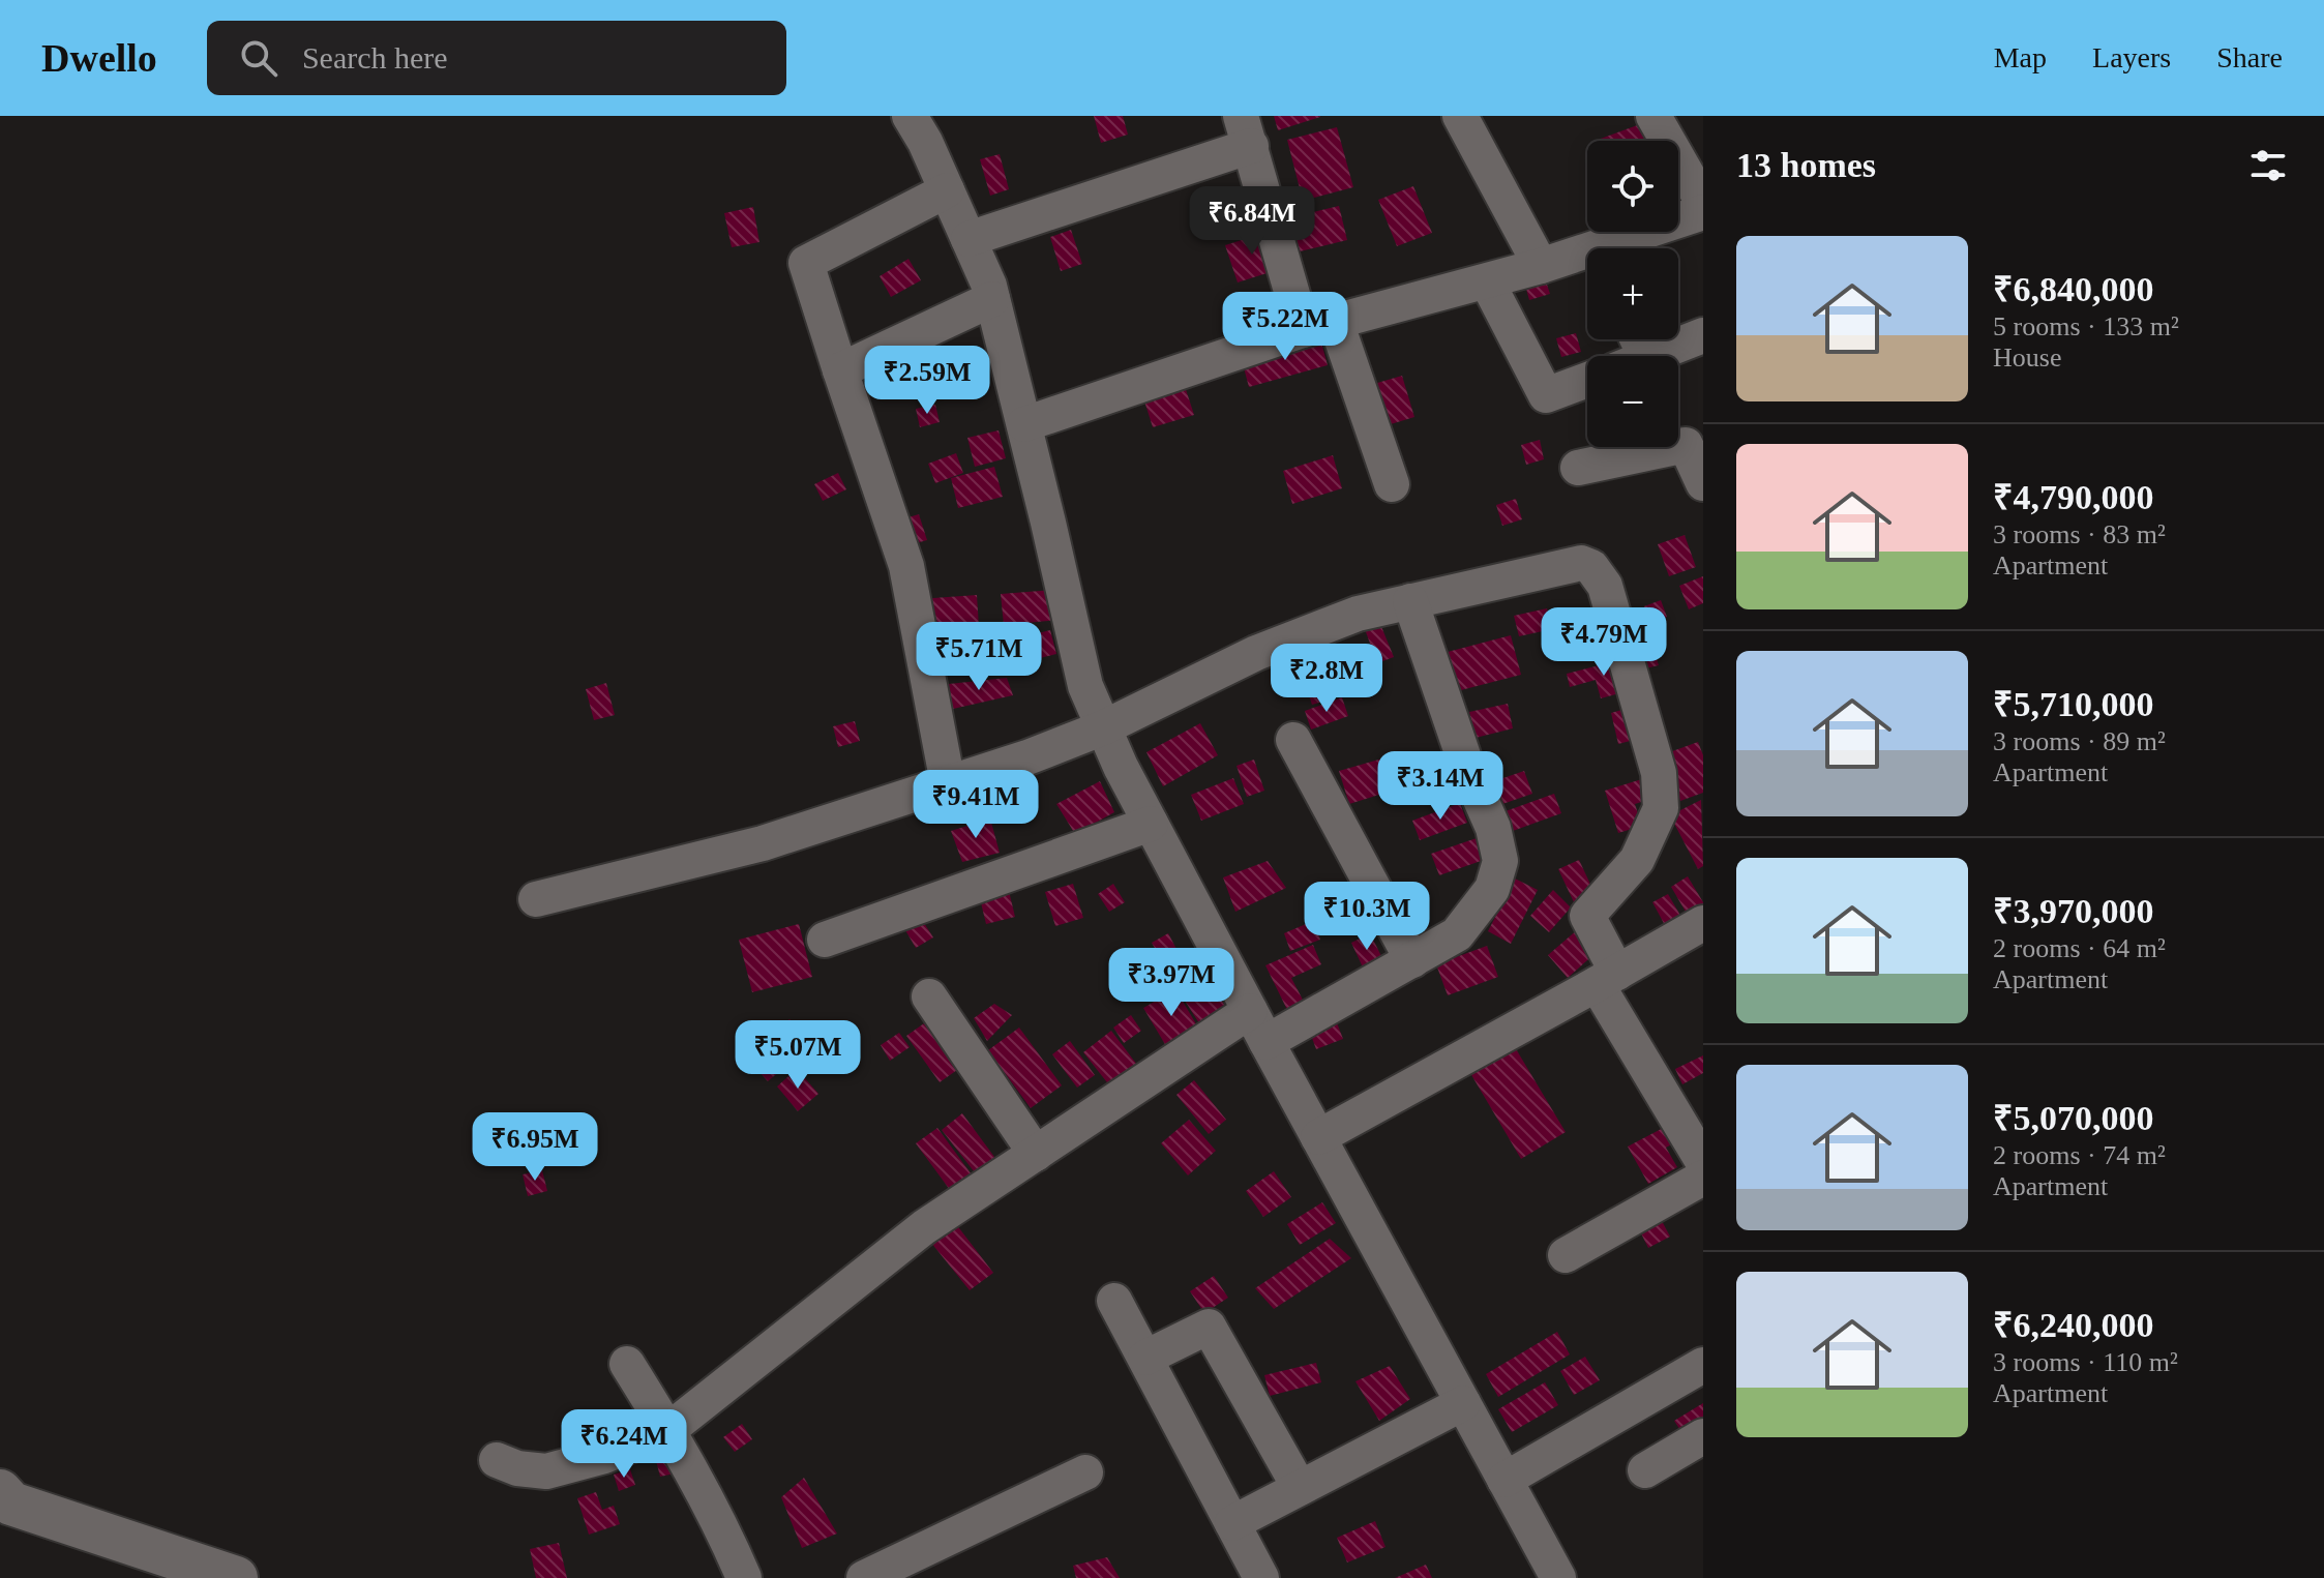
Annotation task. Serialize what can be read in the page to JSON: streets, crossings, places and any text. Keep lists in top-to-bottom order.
{
  "page": {
    "header": "Dwello",
    "search": "Search here",
    "nav": ["Map", "Layers", "Share"],
    "heading": "13 homes",
    "map_buttons": ["+", "−"],
    "price": [
      "₹6.84M",
      "₹5.22M",
      "₹2.59M",
      "₹4.79M",
      "₹5.71M",
      "₹2.8M",
      "₹3.14M",
      "₹9.41M",
      "₹10.3M",
      "₹3.97M",
      "₹5.07M",
      "₹6.95M",
      "₹6.24M"
    ],
    "list": [
      {
        "name": "₹6,840,000",
        "note": "5 rooms · 133 m² · House"
      },
      {
        "name": "₹4,790,000",
        "note": "3 rooms · 83 m² · Apartment"
      },
      {
        "name": "₹5,710,000",
        "note": "3 rooms · 89 m² · Apartment"
      },
      {
        "name": "₹3,970,000",
        "note": "2 rooms · 64 m² · Apartment"
      },
      {
        "name": "₹5,070,000",
        "note": "2 rooms · 74 m² · Apartment"
      },
      {
        "name": "₹6,240,000",
        "note": "3 rooms · 110 m² · Apartment"
      }
    ]
  }
}
